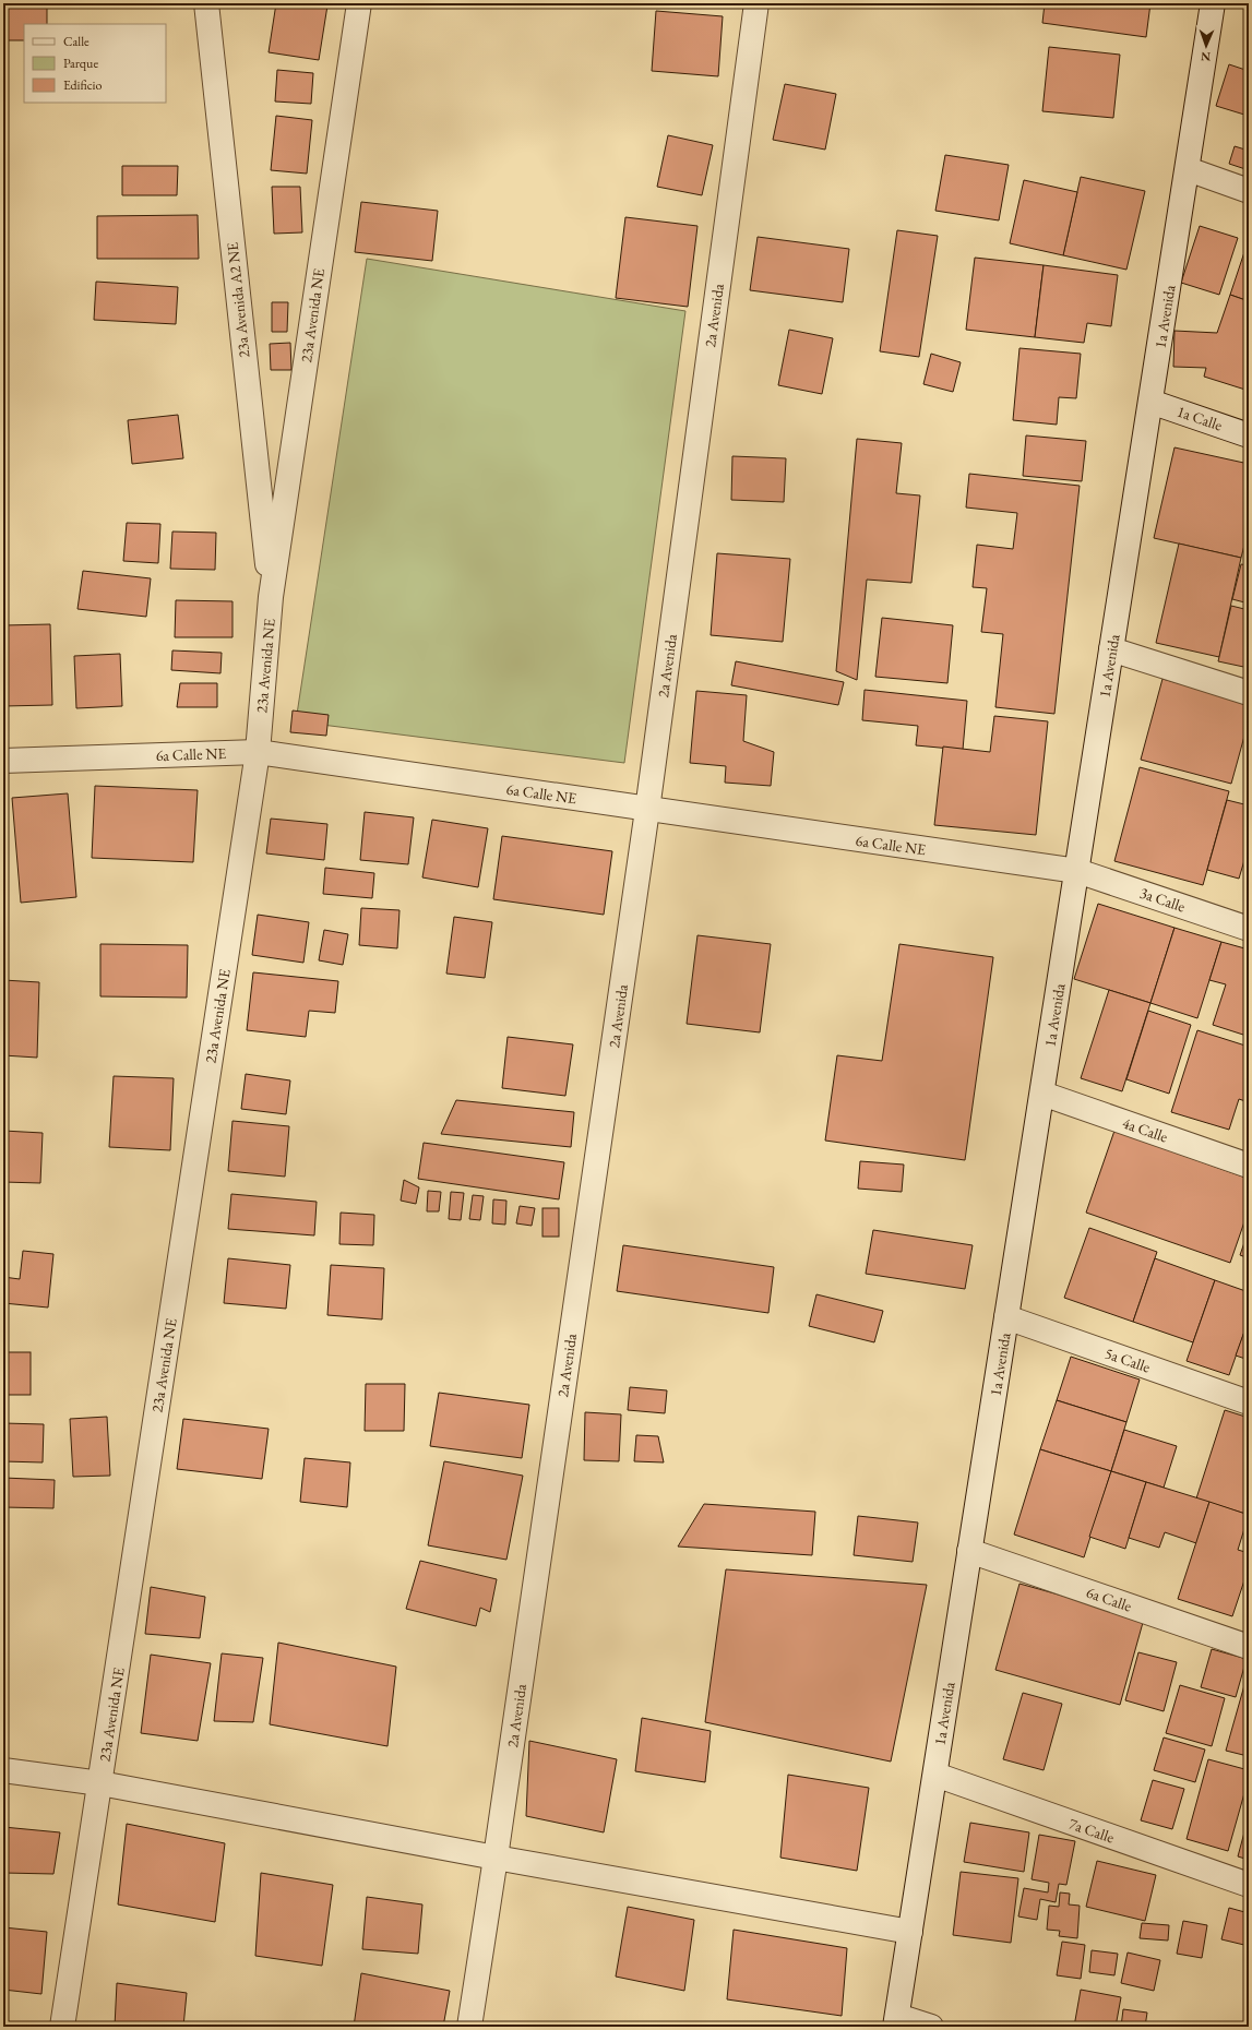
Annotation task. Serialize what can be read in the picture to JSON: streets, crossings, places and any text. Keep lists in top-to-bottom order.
{
  "streets": {
    "street": [
      "23a Avenida A2 NE",
      "23a Avenida NE",
      "2a Avenida",
      "1a Avenida",
      "1a Calle",
      "6a Calle NE",
      "3a Calle",
      "4a Calle",
      "5a Calle",
      "6a Calle",
      "7a Calle"
    ]
  },
  "crossings": [
    ["23a Avenida A2 NE", "23a Avenida NE"],
    ["23a Avenida NE", "6a Calle NE"],
    ["2a Avenida", "6a Calle NE"],
    ["1a Avenida", "1a Calle"],
    ["1a Avenida", "6a Calle NE"],
    ["1a Avenida", "3a Calle"],
    ["1a Avenida", "4a Calle"],
    ["1a Avenida", "5a Calle"],
    ["1a Avenida", "6a Calle"],
    ["1a Avenida", "7a Calle"],
    ["6a Calle NE", "3a Calle"]
  ],
  "legend": ["Calle", "Parque", "Edificio"],
  "north": "bottom"
}
